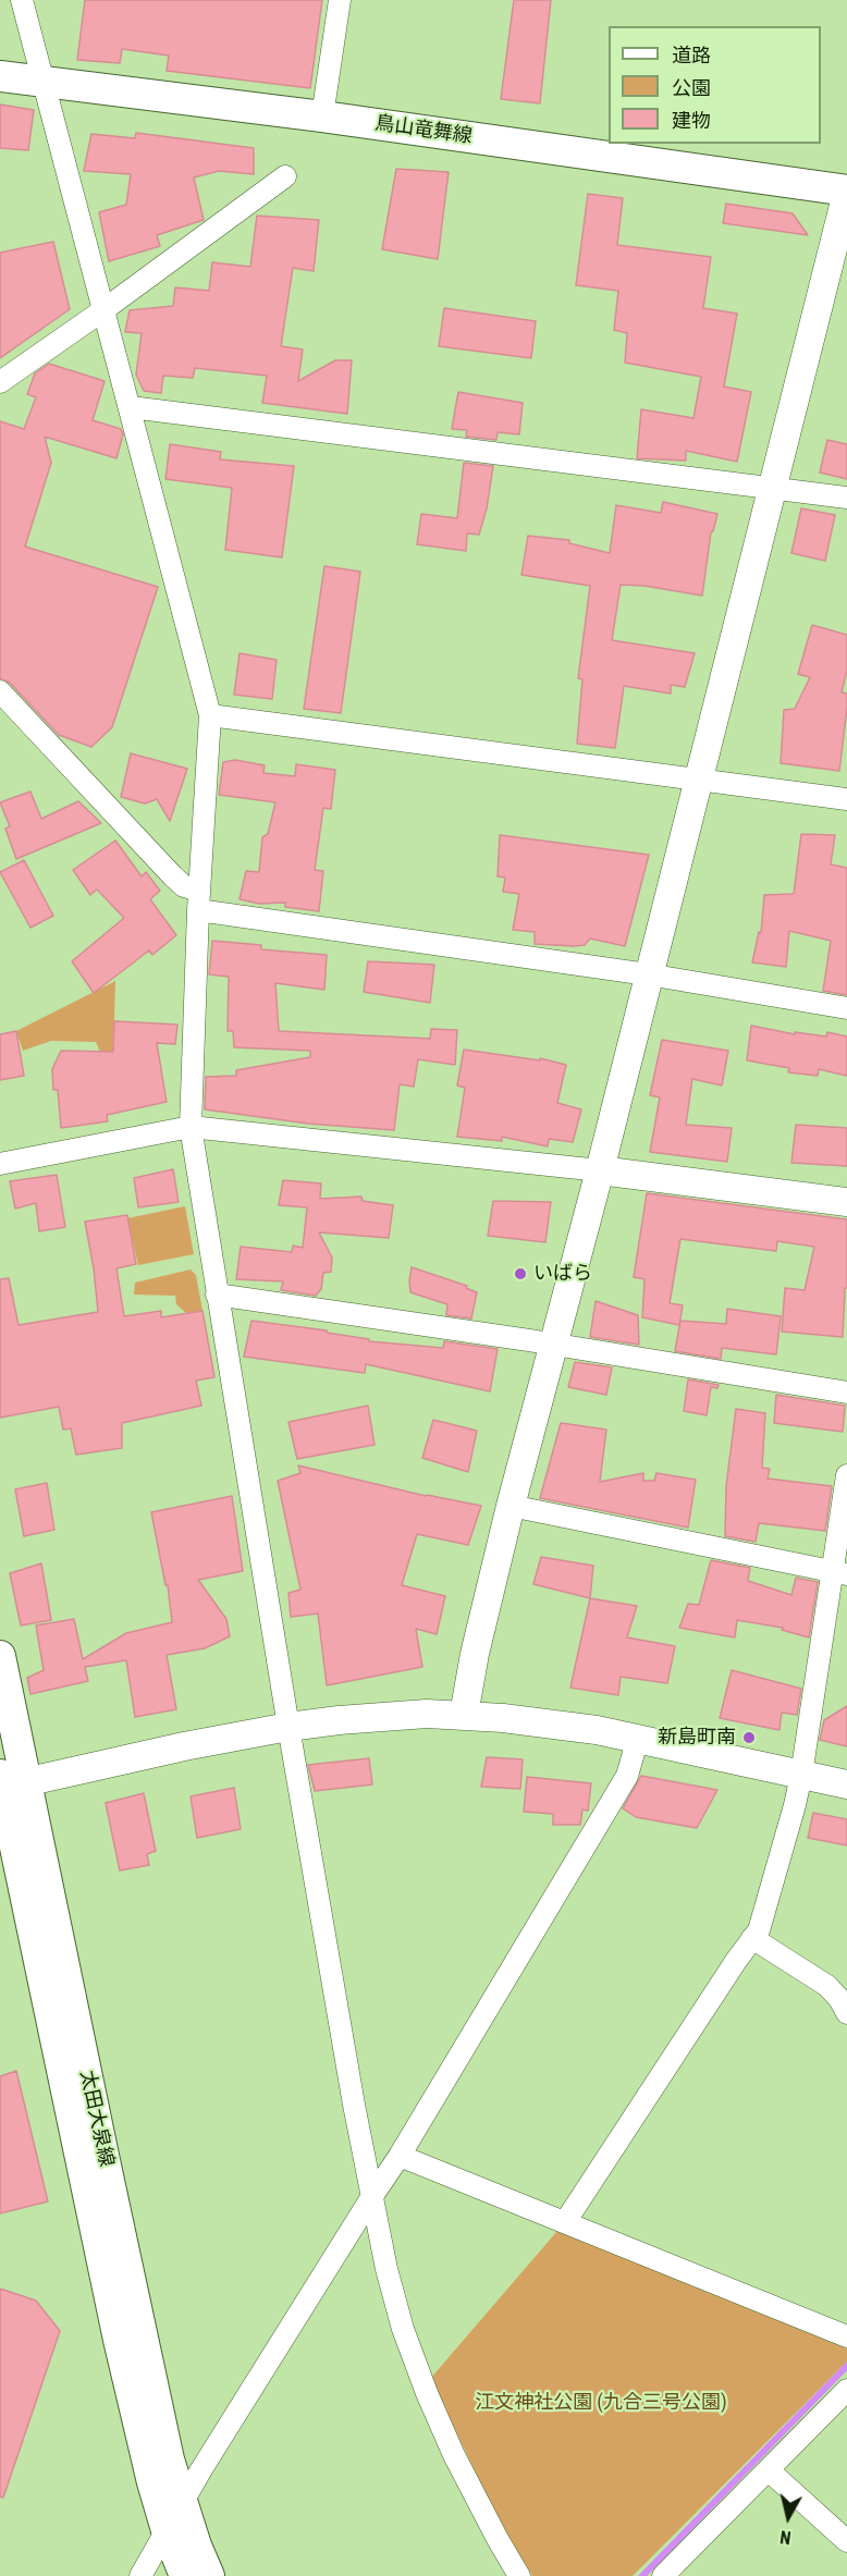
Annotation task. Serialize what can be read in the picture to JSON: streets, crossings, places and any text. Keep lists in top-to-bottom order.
{
  "streets": {
    "main road": ["鳥山竜舞線", "太田大泉線"]
  },
  "parks": ["江文神社公園 (九合三号公園)"],
  "places": ["いばら", "新島町南"],
  "legend": ["道路", "公園", "建物"],
  "north": "bottom"
}
